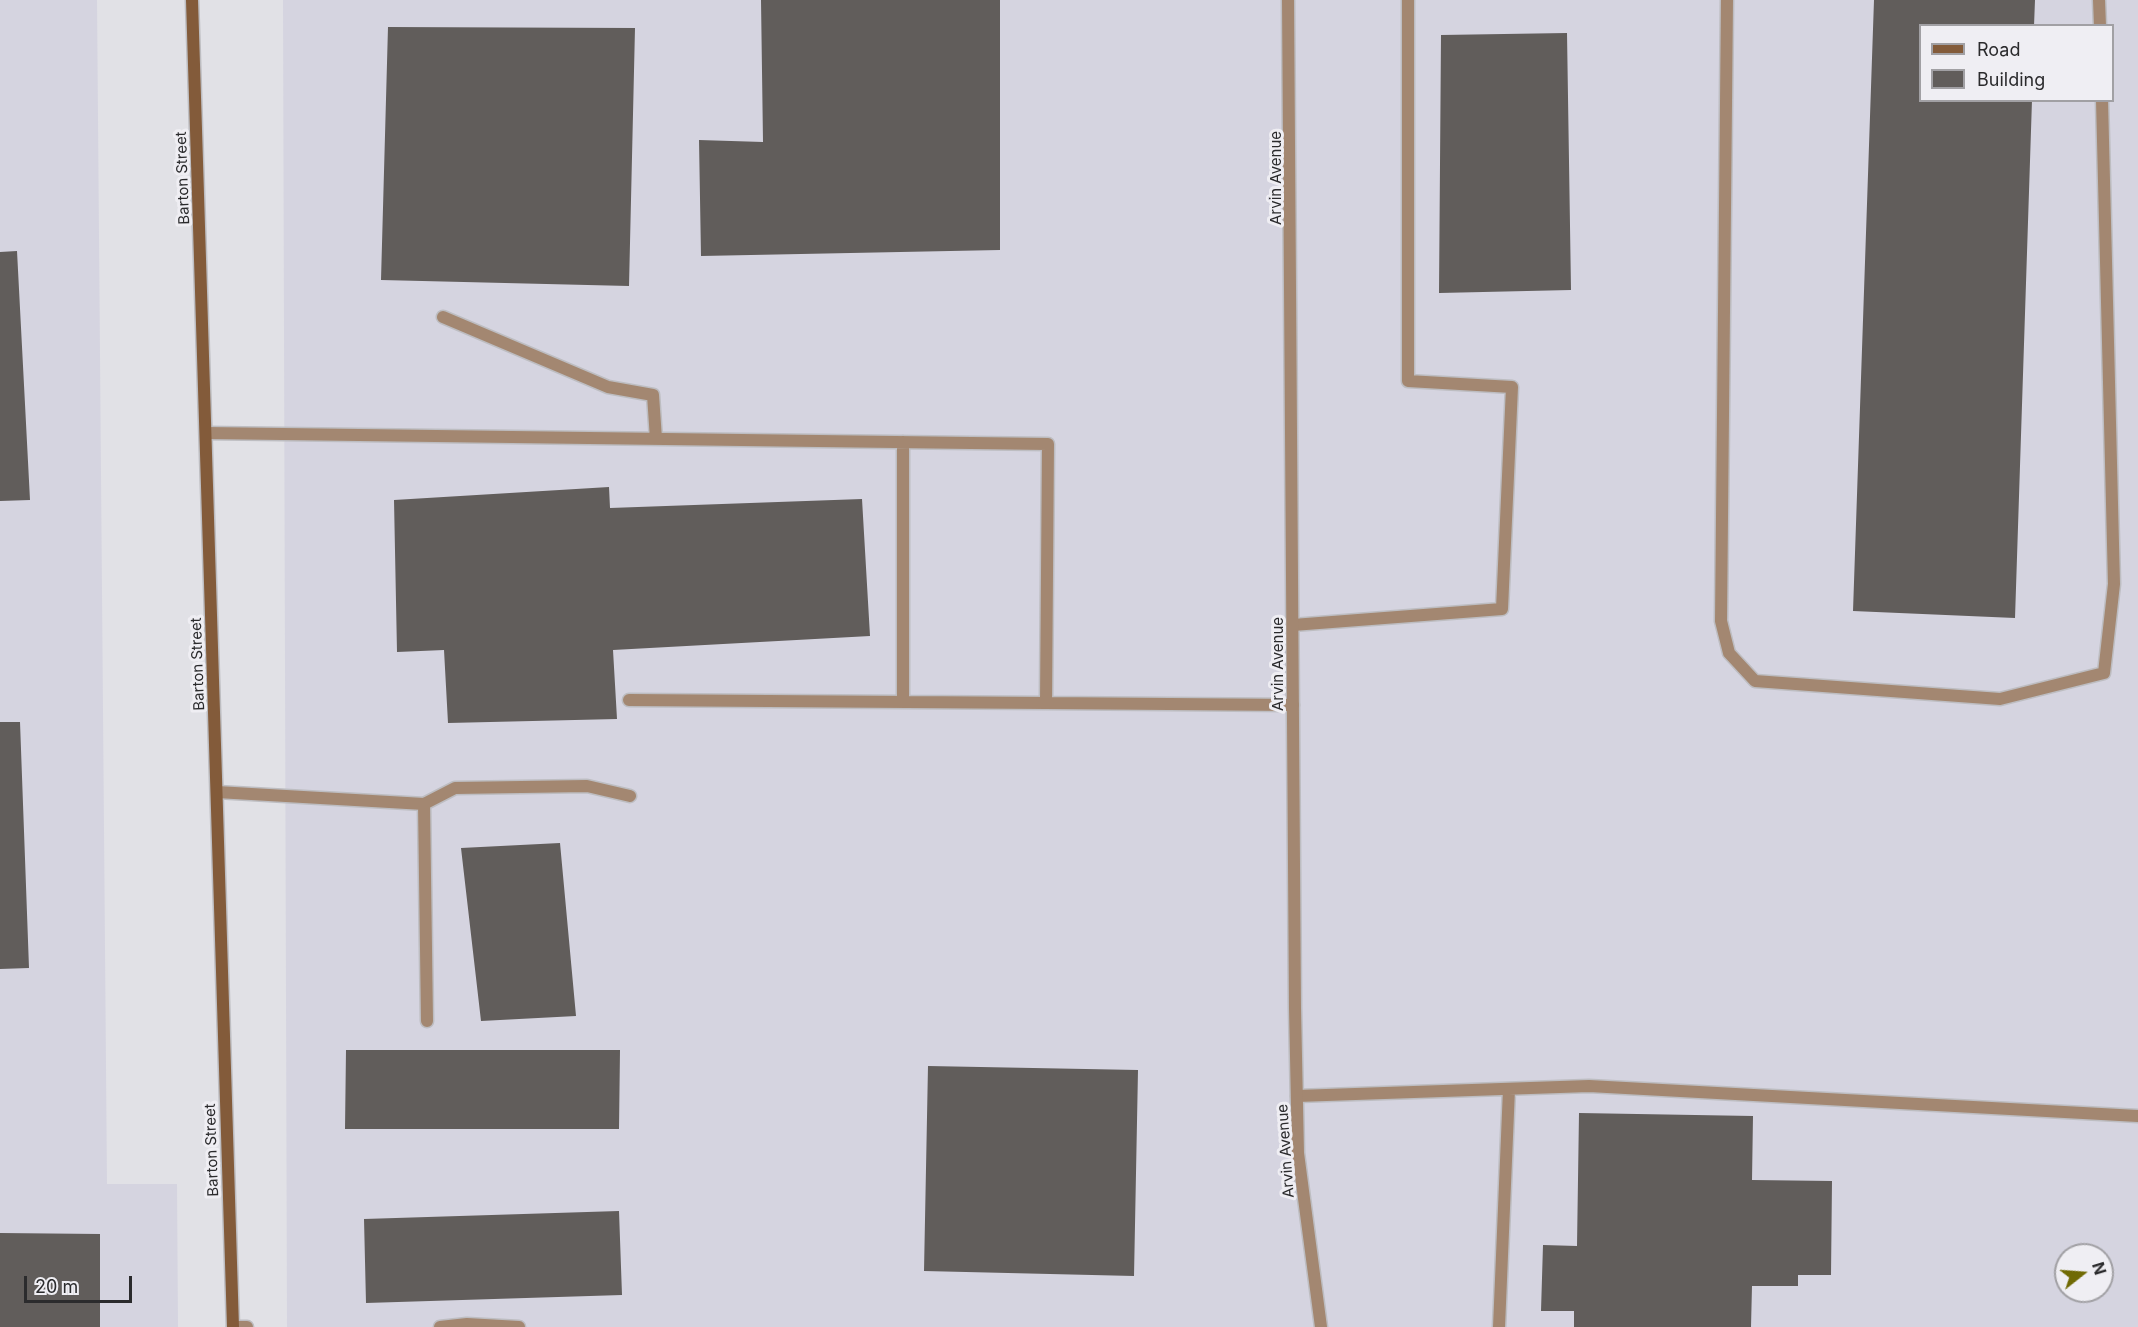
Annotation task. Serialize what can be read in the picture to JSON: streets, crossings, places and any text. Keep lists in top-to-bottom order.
{
  "streets": {
    "main road": ["Barton Street"],
    "street": ["Arvin Avenue"]
  },
  "legend": ["Road", "Building"],
  "scale_bar": "20 m",
  "north": "right"
}
